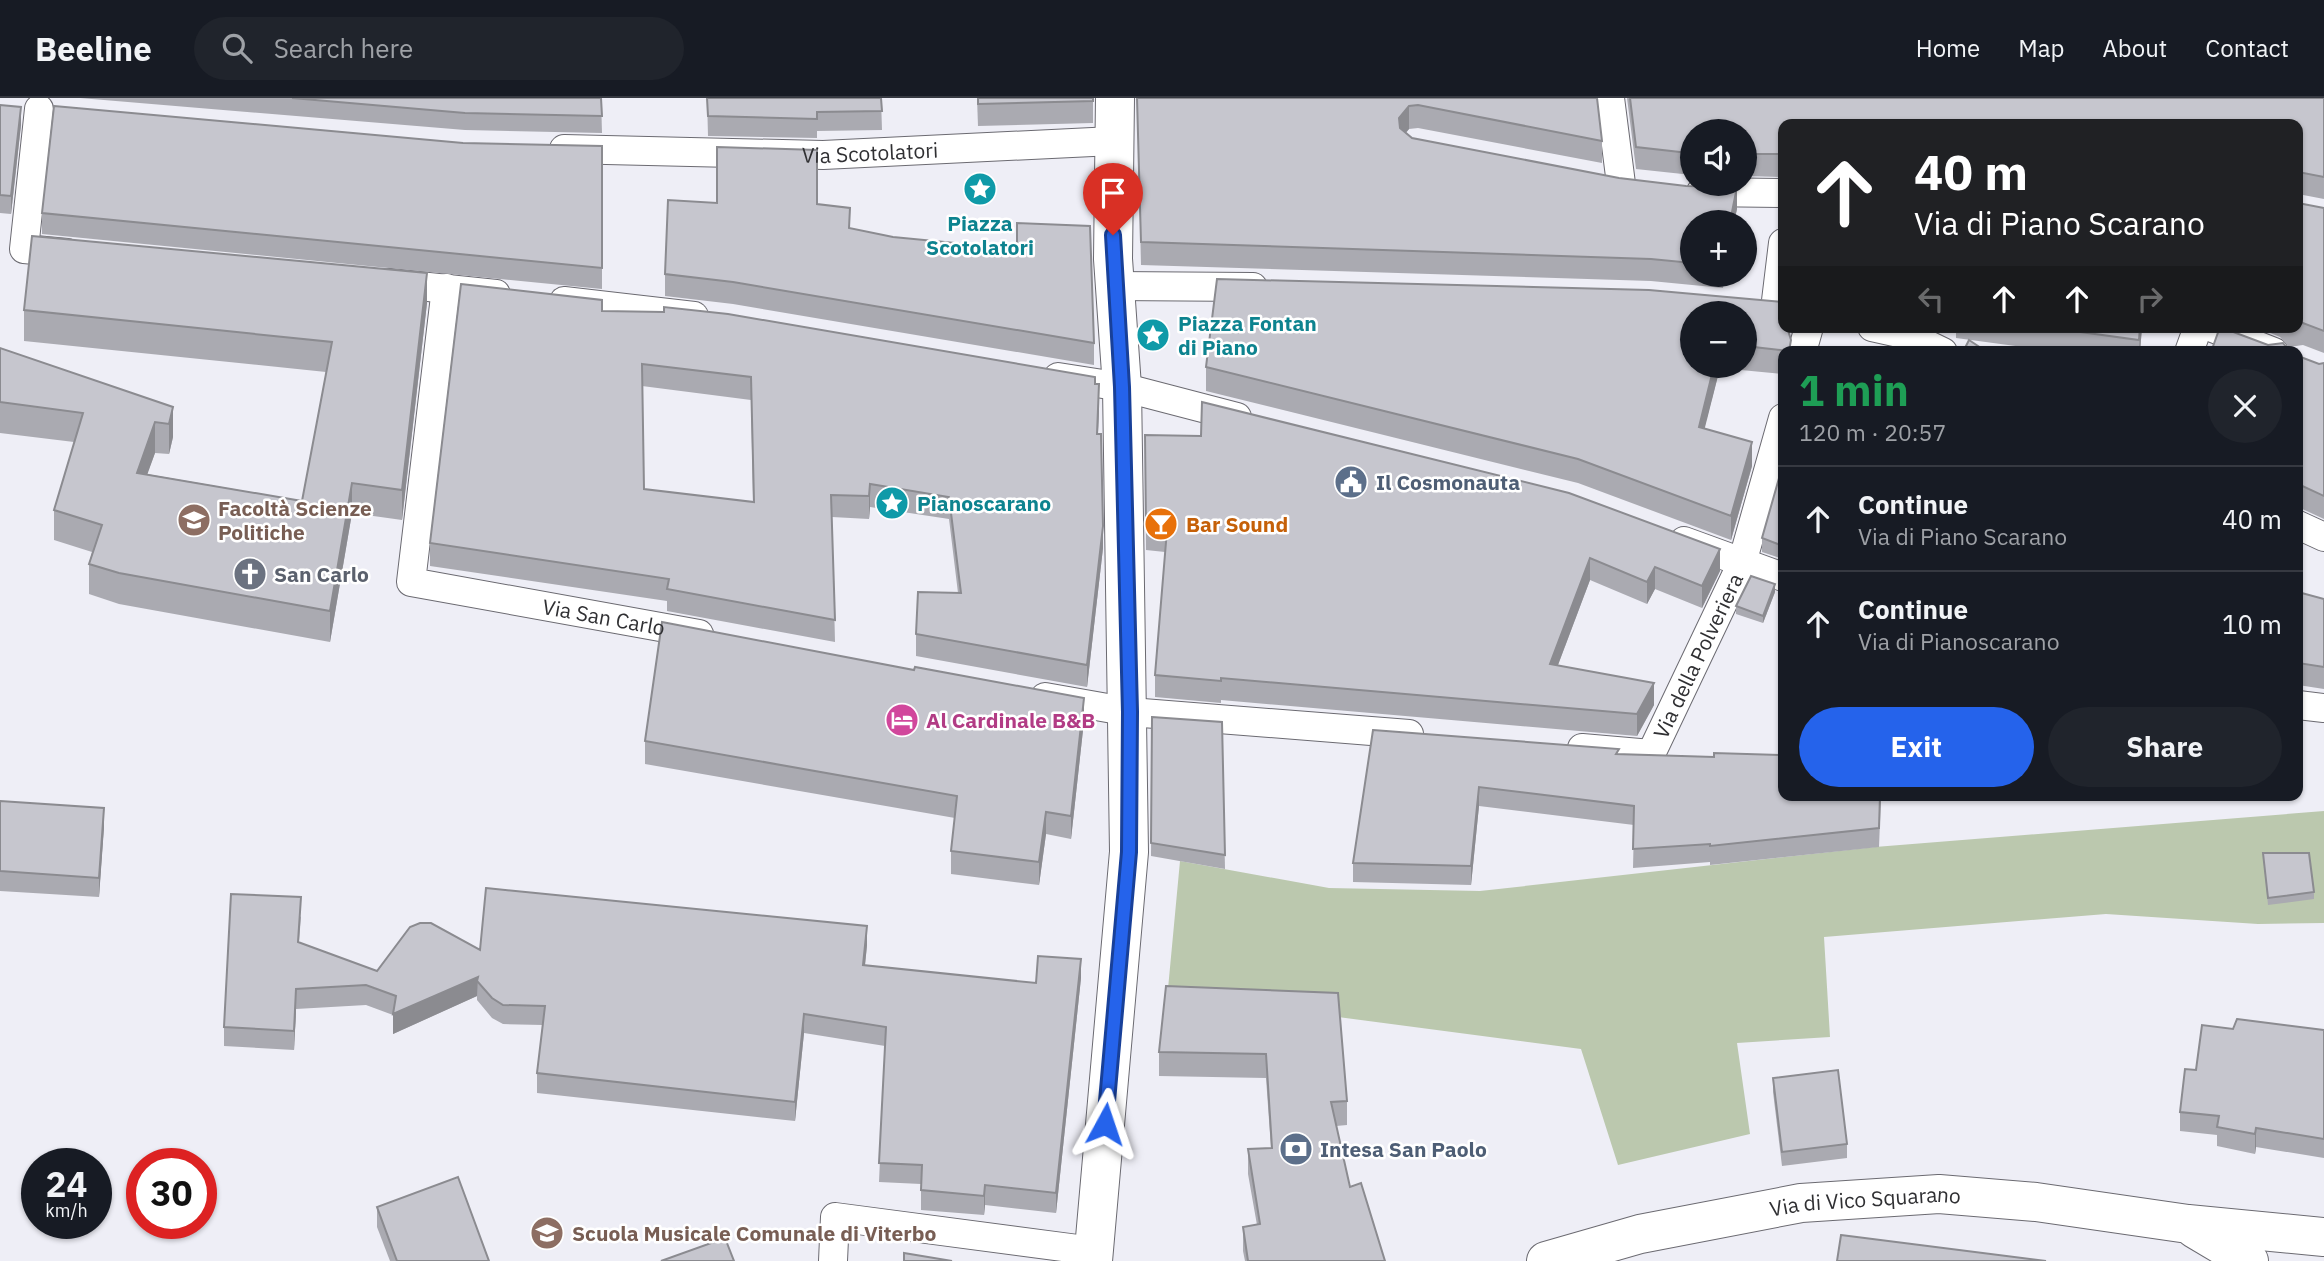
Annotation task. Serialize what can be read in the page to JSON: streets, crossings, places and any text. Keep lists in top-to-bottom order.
{
  "streets": {
    "street": ["Via di Vico Squarano"],
    "lane": ["Via Scotolatori", "Via San Carlo", "Via della Polveriera"]
  },
  "places": {
    "place": ["Piazza Scotolatori", "Piazza Fontan di Piano", "Pianoscarano"],
    "public building": ["Il Cosmonauta"],
    "school or university": ["Facoltà Scienze Politiche", "Scuola Musicale Comunale di Viterbo"],
    "bar": ["Bar Sound"],
    "church": ["San Carlo"],
    "hotel": ["Al Cardinale B&B"],
    "bank": ["Intesa San Paolo"]
  },
  "page": {
    "header": "Beeline",
    "search": "Search here",
    "nav": [
      "Home",
      "Map",
      "About",
      "Contact"
    ],
    "map_buttons": ["+", "−"],
    "turn": ["40 m", "Via di Piano Scarano"],
    "heading": ["1 min", "120 m · 20:57"],
    "list": [
      {
        "name": "Continue",
        "note": "Via di Piano Scarano",
        "value": "40 m"
      },
      {
        "name": "Continue",
        "note": "Via di Pianoscarano",
        "value": "10 m"
      }
    ],
    "buttons": ["Exit", "Share"],
    "speed": "24 km/h",
    "limit": "30"
  }
}
